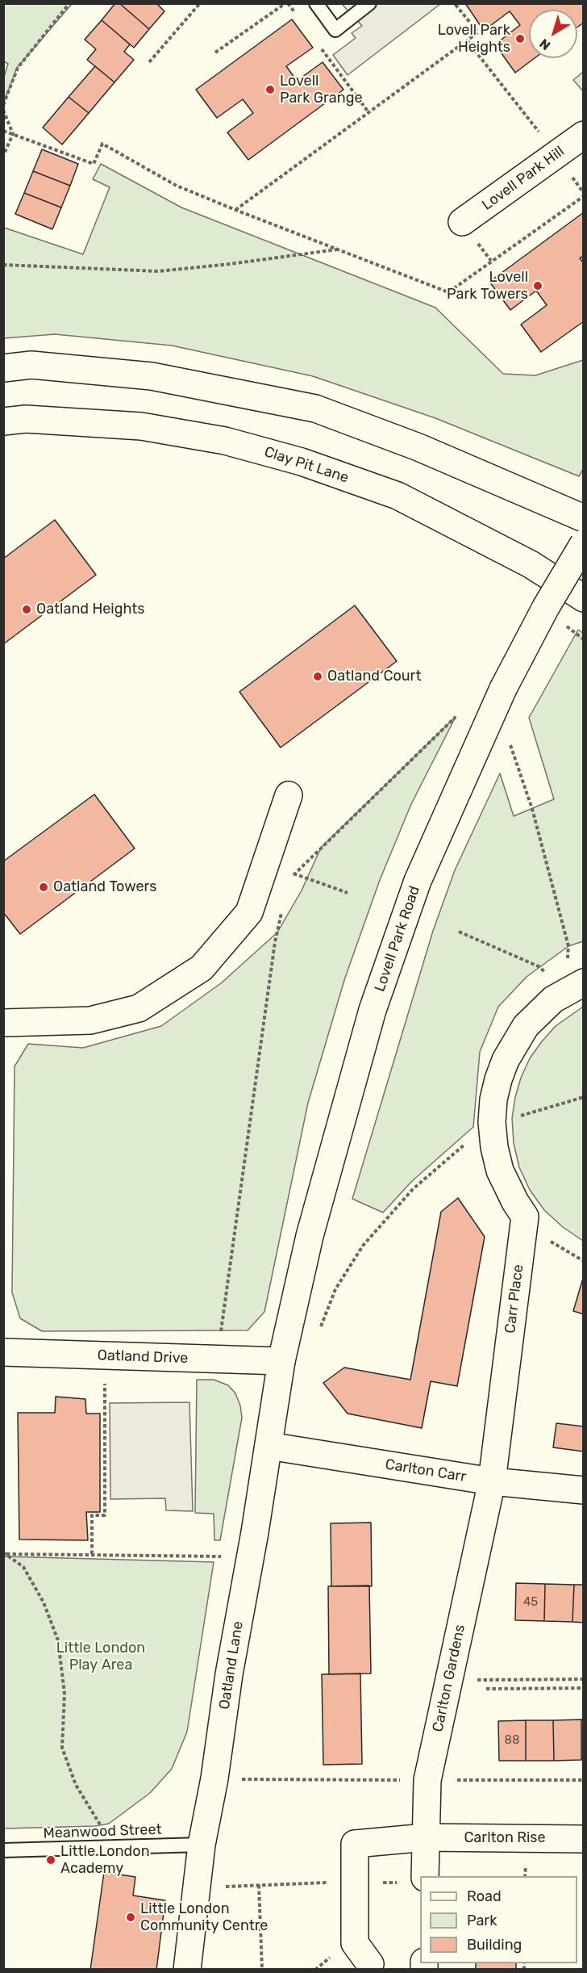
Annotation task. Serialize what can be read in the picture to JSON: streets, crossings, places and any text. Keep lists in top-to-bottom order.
{
  "streets": {
    "main road": [
      "Lovell Park Hill",
      "Clay Pit Lane",
      "Lovell Park Road",
      "Carr Place",
      "Oatland Drive",
      "Carlton Carr",
      "Oatland Lane",
      "Carlton Gardens",
      "Carlton Rise"
    ],
    "lane": ["Meanwood Street"]
  },
  "crossings": [
    ["Lovell Park Road", "Oatland Drive"],
    ["Lovell Park Road", "Oatland Lane"],
    ["Carr Place", "Carlton Carr"],
    ["Carr Place", "Carlton Gardens"],
    ["Oatland Drive", "Oatland Lane"],
    ["Carlton Carr", "Oatland Lane"],
    ["Carlton Carr", "Carlton Gardens"],
    ["Oatland Lane", "Meanwood Street"],
    ["Carlton Gardens", "Carlton Rise"]
  ],
  "parks": ["Little London Play Area"],
  "places": [
    "Lovell Park Heights",
    "Lovell Park Grange",
    "Lovell Park Towers",
    "Oatland Heights",
    "Oatland Court",
    "Oatland Towers",
    "Little London Academy",
    "Little London Community Centre"
  ],
  "house_numbers": ["45", "88"],
  "legend": ["Road", "Park", "Building"],
  "north": "bottom left"
}
